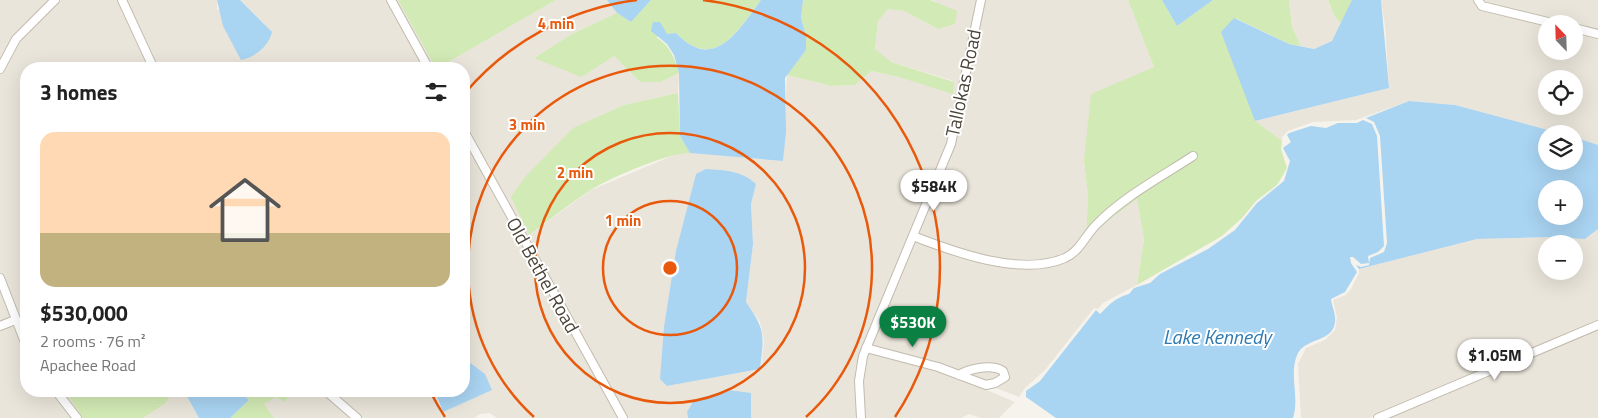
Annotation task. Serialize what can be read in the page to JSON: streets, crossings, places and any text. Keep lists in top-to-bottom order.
{
  "streets": {
    "street": ["Tallokas Road", "Old Bethel Road"]
  },
  "water": ["Lake Kennedy"],
  "north": "top left",
  "page": {
    "map_buttons": ["+", "−"],
    "heading": "3 homes",
    "list": [
      {
        "name": "$530,000",
        "note": "2 rooms · 76 m² · Apachee Road"
      }
    ],
    "price": ["$584K", "$530K", "$1.05M"]
  },
  "rings": [
    "4 min",
    "3 min",
    "2 min",
    "1 min"
  ]
}
